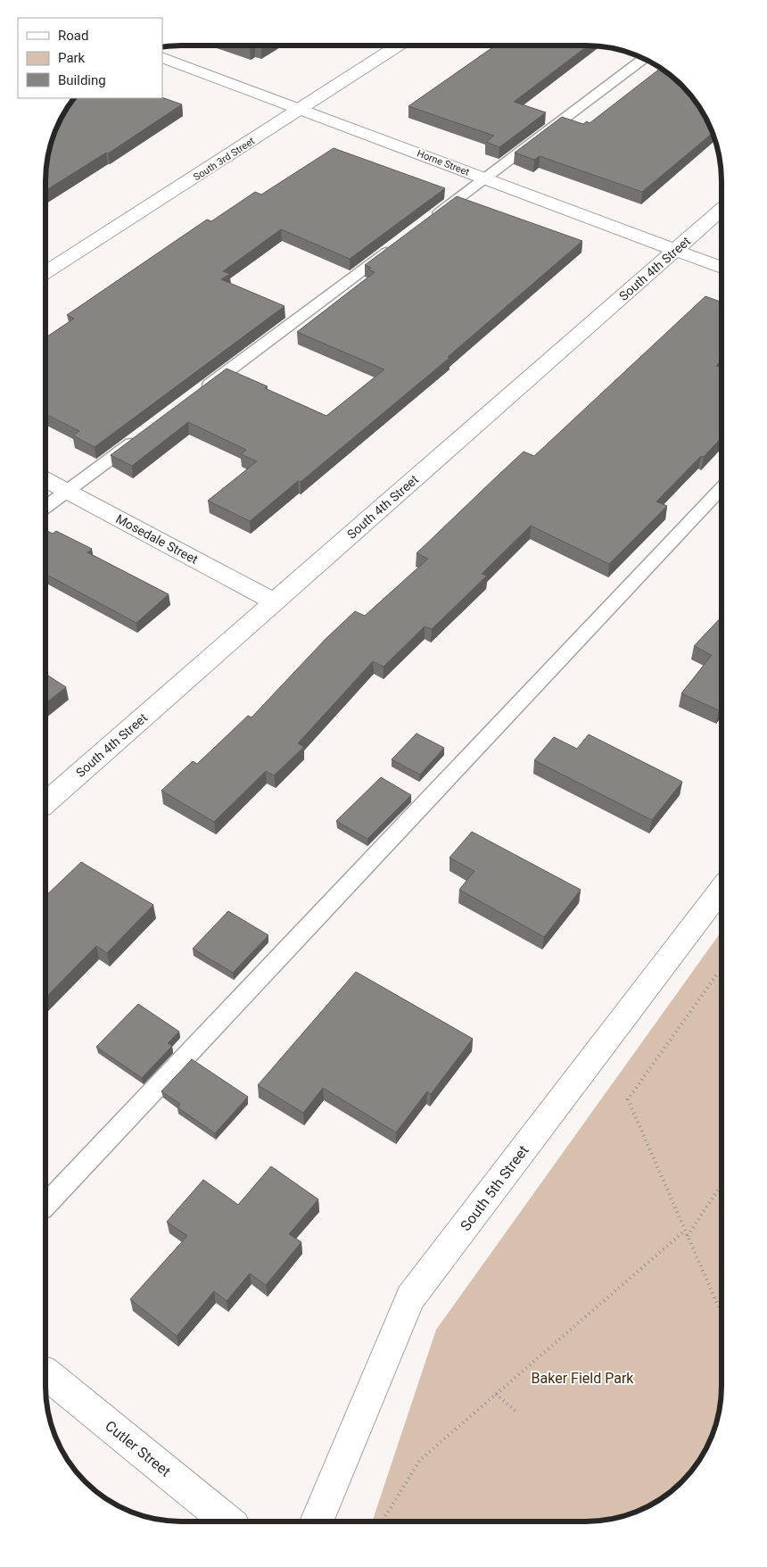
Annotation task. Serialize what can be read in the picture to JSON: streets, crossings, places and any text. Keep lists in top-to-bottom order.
{
  "streets": {
    "street": [
      "South 3rd Street",
      "Horne Street",
      "South 4th Street",
      "Mosedale Street",
      "South 5th Street",
      "Cutler Street"
    ]
  },
  "crossings": [
    ["South 3rd Street", "Horne Street"],
    ["Horne Street", "South 4th Street"],
    ["South 4th Street", "Mosedale Street"]
  ],
  "parks": ["Baker Field Park"],
  "legend": ["Road", "Park", "Building"]
}
